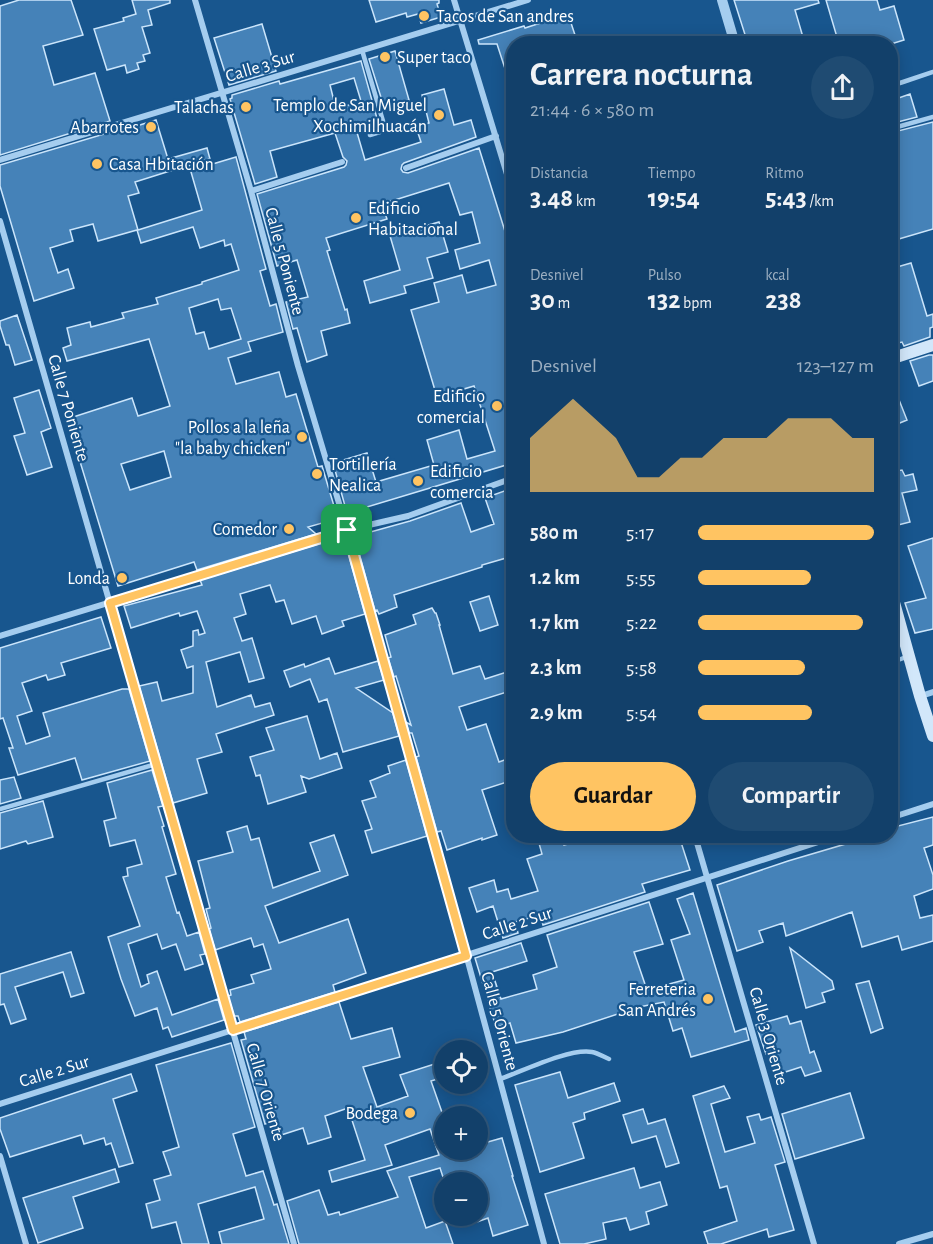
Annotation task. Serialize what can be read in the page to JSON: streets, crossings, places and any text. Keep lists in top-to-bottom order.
{
  "streets": {
    "street": [
      "Calle 3 Sur",
      "Calle 5 Poniente",
      "Calle 7 Poniente",
      "Calle 2 Sur",
      "Calle 5 Oriente",
      "Calle 3 Oriente",
      "Calle 7 Oriente"
    ]
  },
  "crossings": [
    ["Calle 3 Sur", "Calle 5 Poniente"],
    ["Calle 5 Poniente", "Calle 5 Oriente"],
    ["Calle 7 Poniente", "Calle 7 Oriente"],
    ["Calle 2 Sur", "Calle 5 Oriente"],
    ["Calle 2 Sur", "Calle 3 Oriente"],
    ["Calle 2 Sur", "Calle 7 Oriente"]
  ],
  "places": [
    "Tacos de San andres",
    "Super taco",
    "Talachas",
    "Templo de San Miguel Xochimilhuacán",
    "Abarrotes",
    "Casa Hbitación",
    "Edificio Habitacional",
    "Edificio comercial",
    "Pollos a la leña \"la baby chicken\"",
    "Tortillería Nealica",
    "Edificio comercia",
    "Comedor",
    "Londa",
    "Ferreteria San Andrés",
    "Bodega"
  ],
  "page": {
    "heading": ["Carrera nocturna", "21:44 · 6 × 580 m"],
    "stats": [
      ["Distancia", "3.48 km"],
      ["Tiempo", "19:54"],
      ["Ritmo", "5:43 /km"],
      ["Desnivel", "30 m"],
      ["Pulso", "132 bpm"],
      ["kcal", "238"]
    ],
    "chart": ["Desnivel", "123–127 m"],
    "list": [
      {
        "name": "580 m",
        "note": "5:17"
      },
      {
        "name": "1.2 km",
        "note": "5:55"
      },
      {
        "name": "1.7 km",
        "note": "5:22"
      },
      {
        "name": "2.3 km",
        "note": "5:58"
      },
      {
        "name": "2.9 km",
        "note": "5:54"
      }
    ],
    "buttons": ["Guardar", "Compartir"],
    "map_buttons": ["+", "−"]
  }
}
